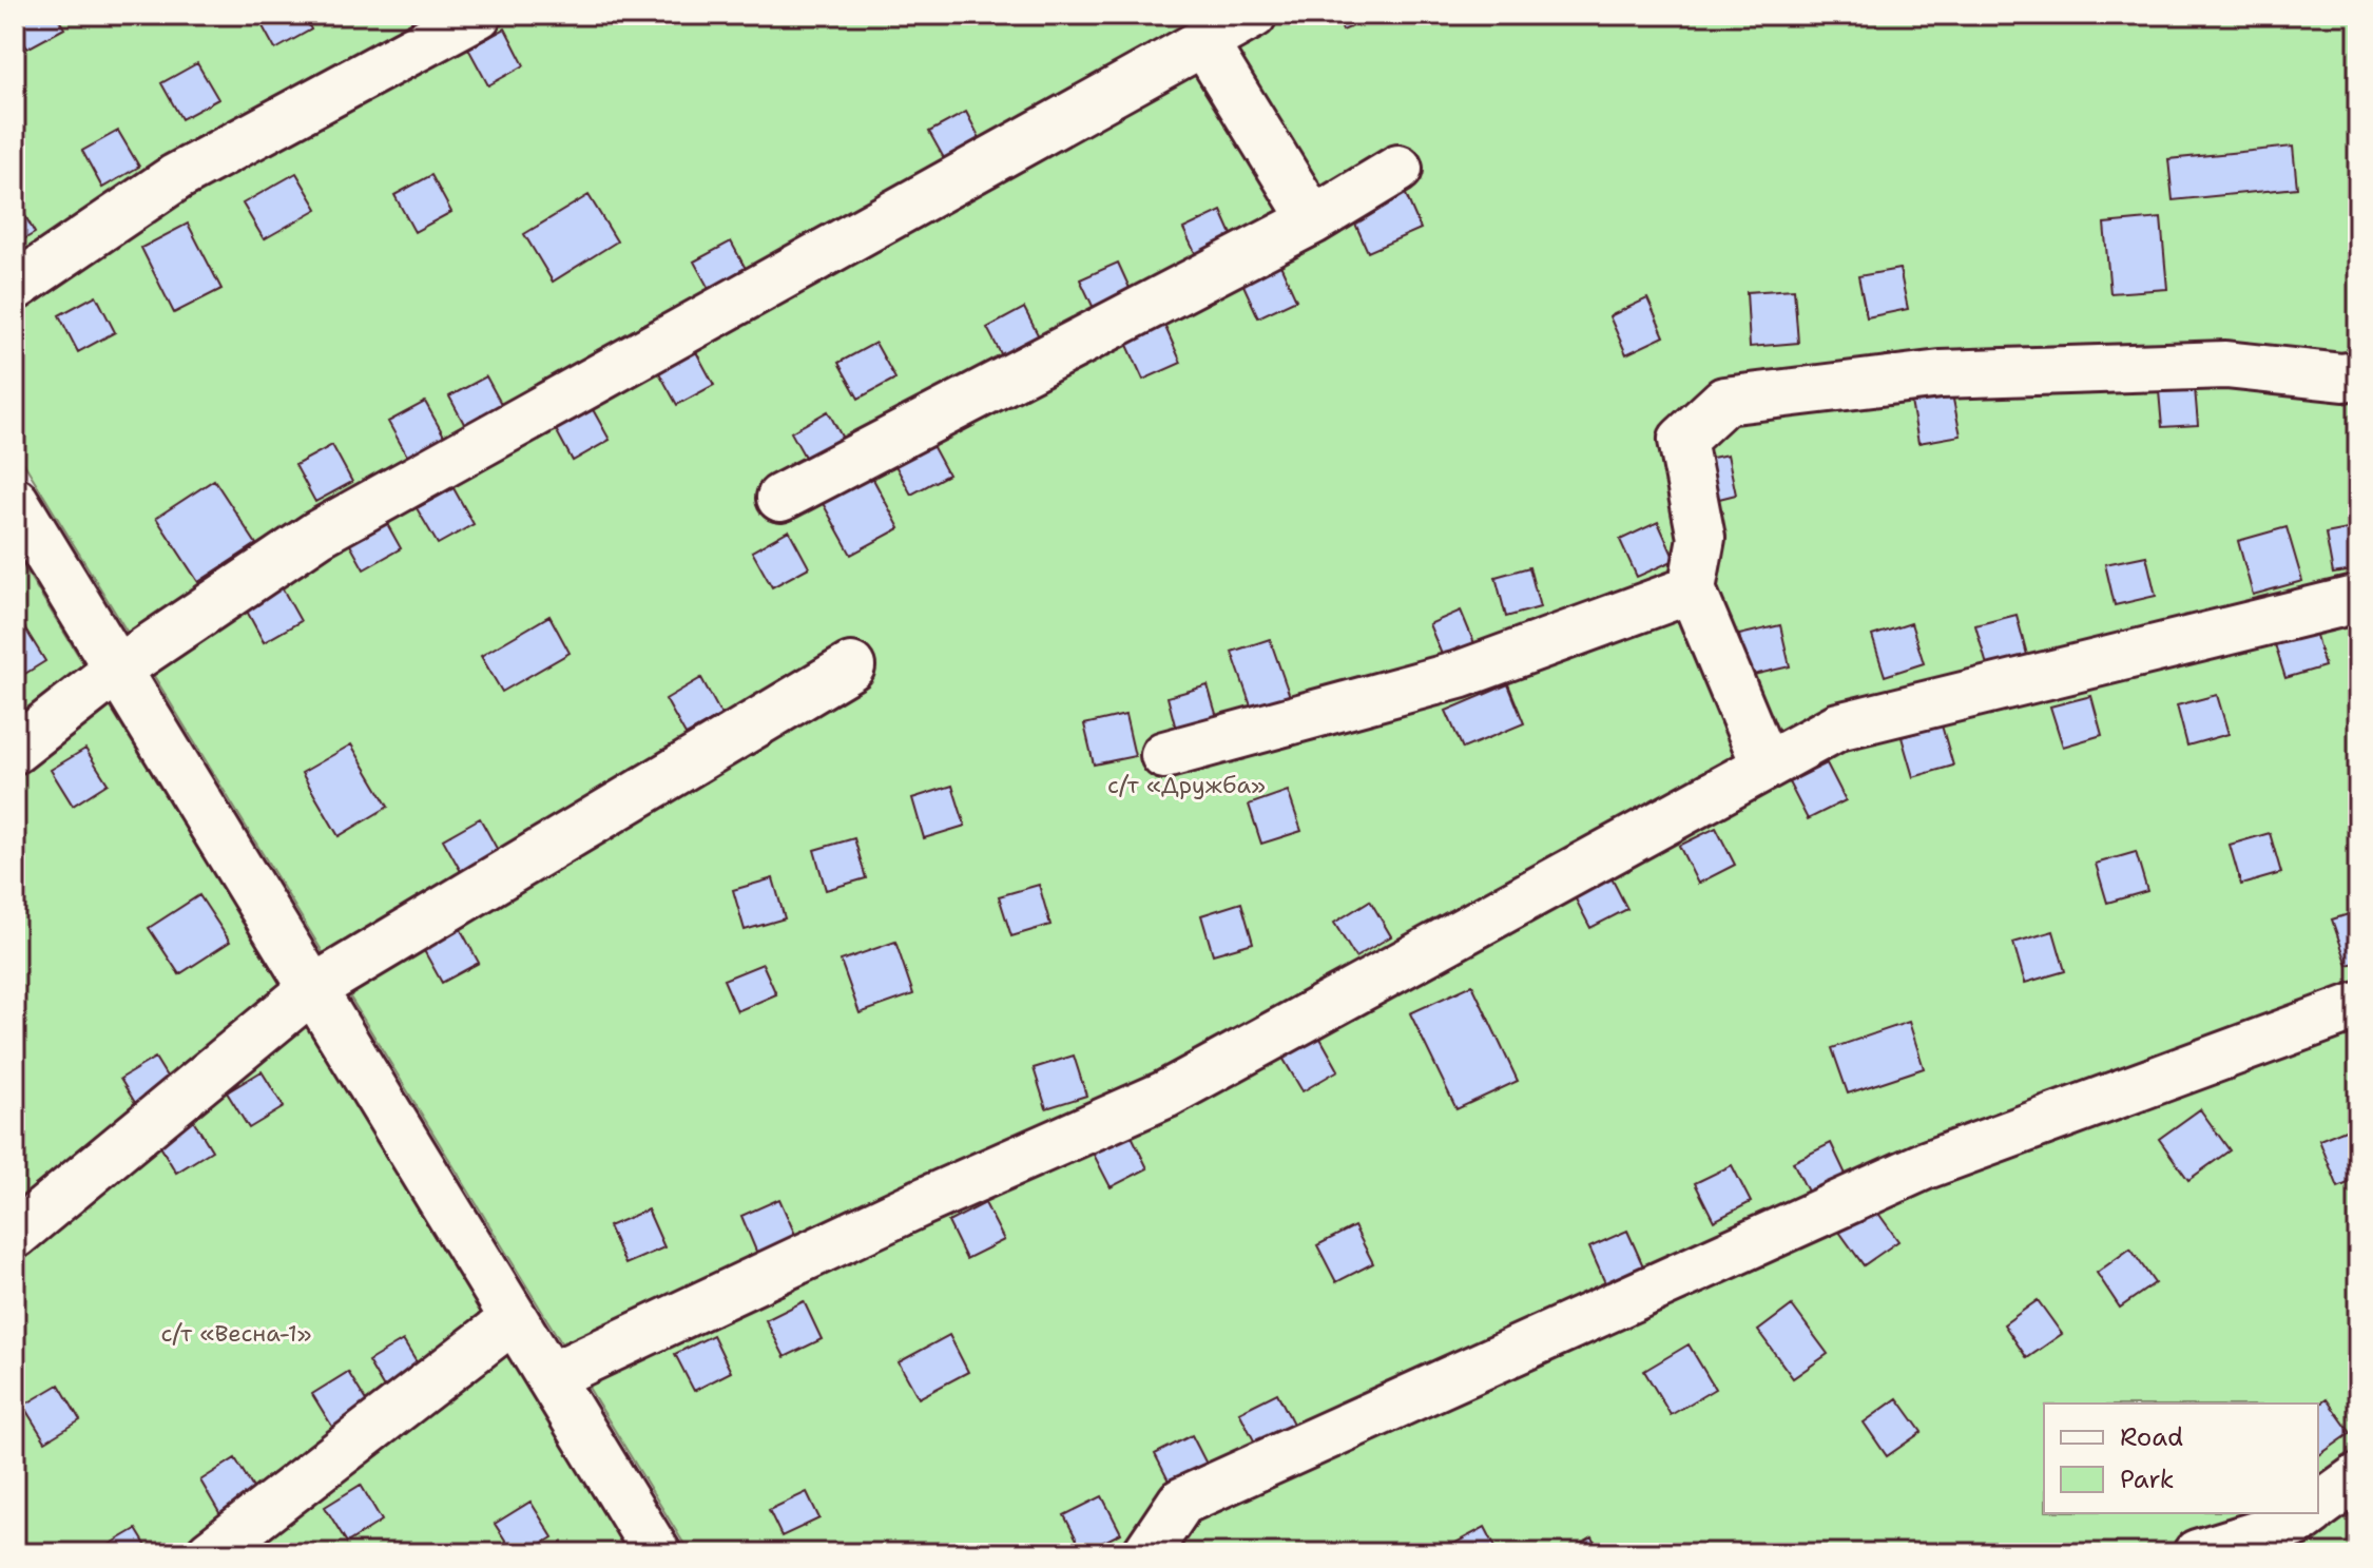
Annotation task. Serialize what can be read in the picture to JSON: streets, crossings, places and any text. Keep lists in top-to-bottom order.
{
  "parks": ["с/т «Дружба»", "с/т «Весна-1»"],
  "legend": ["Road", "Park"]
}
